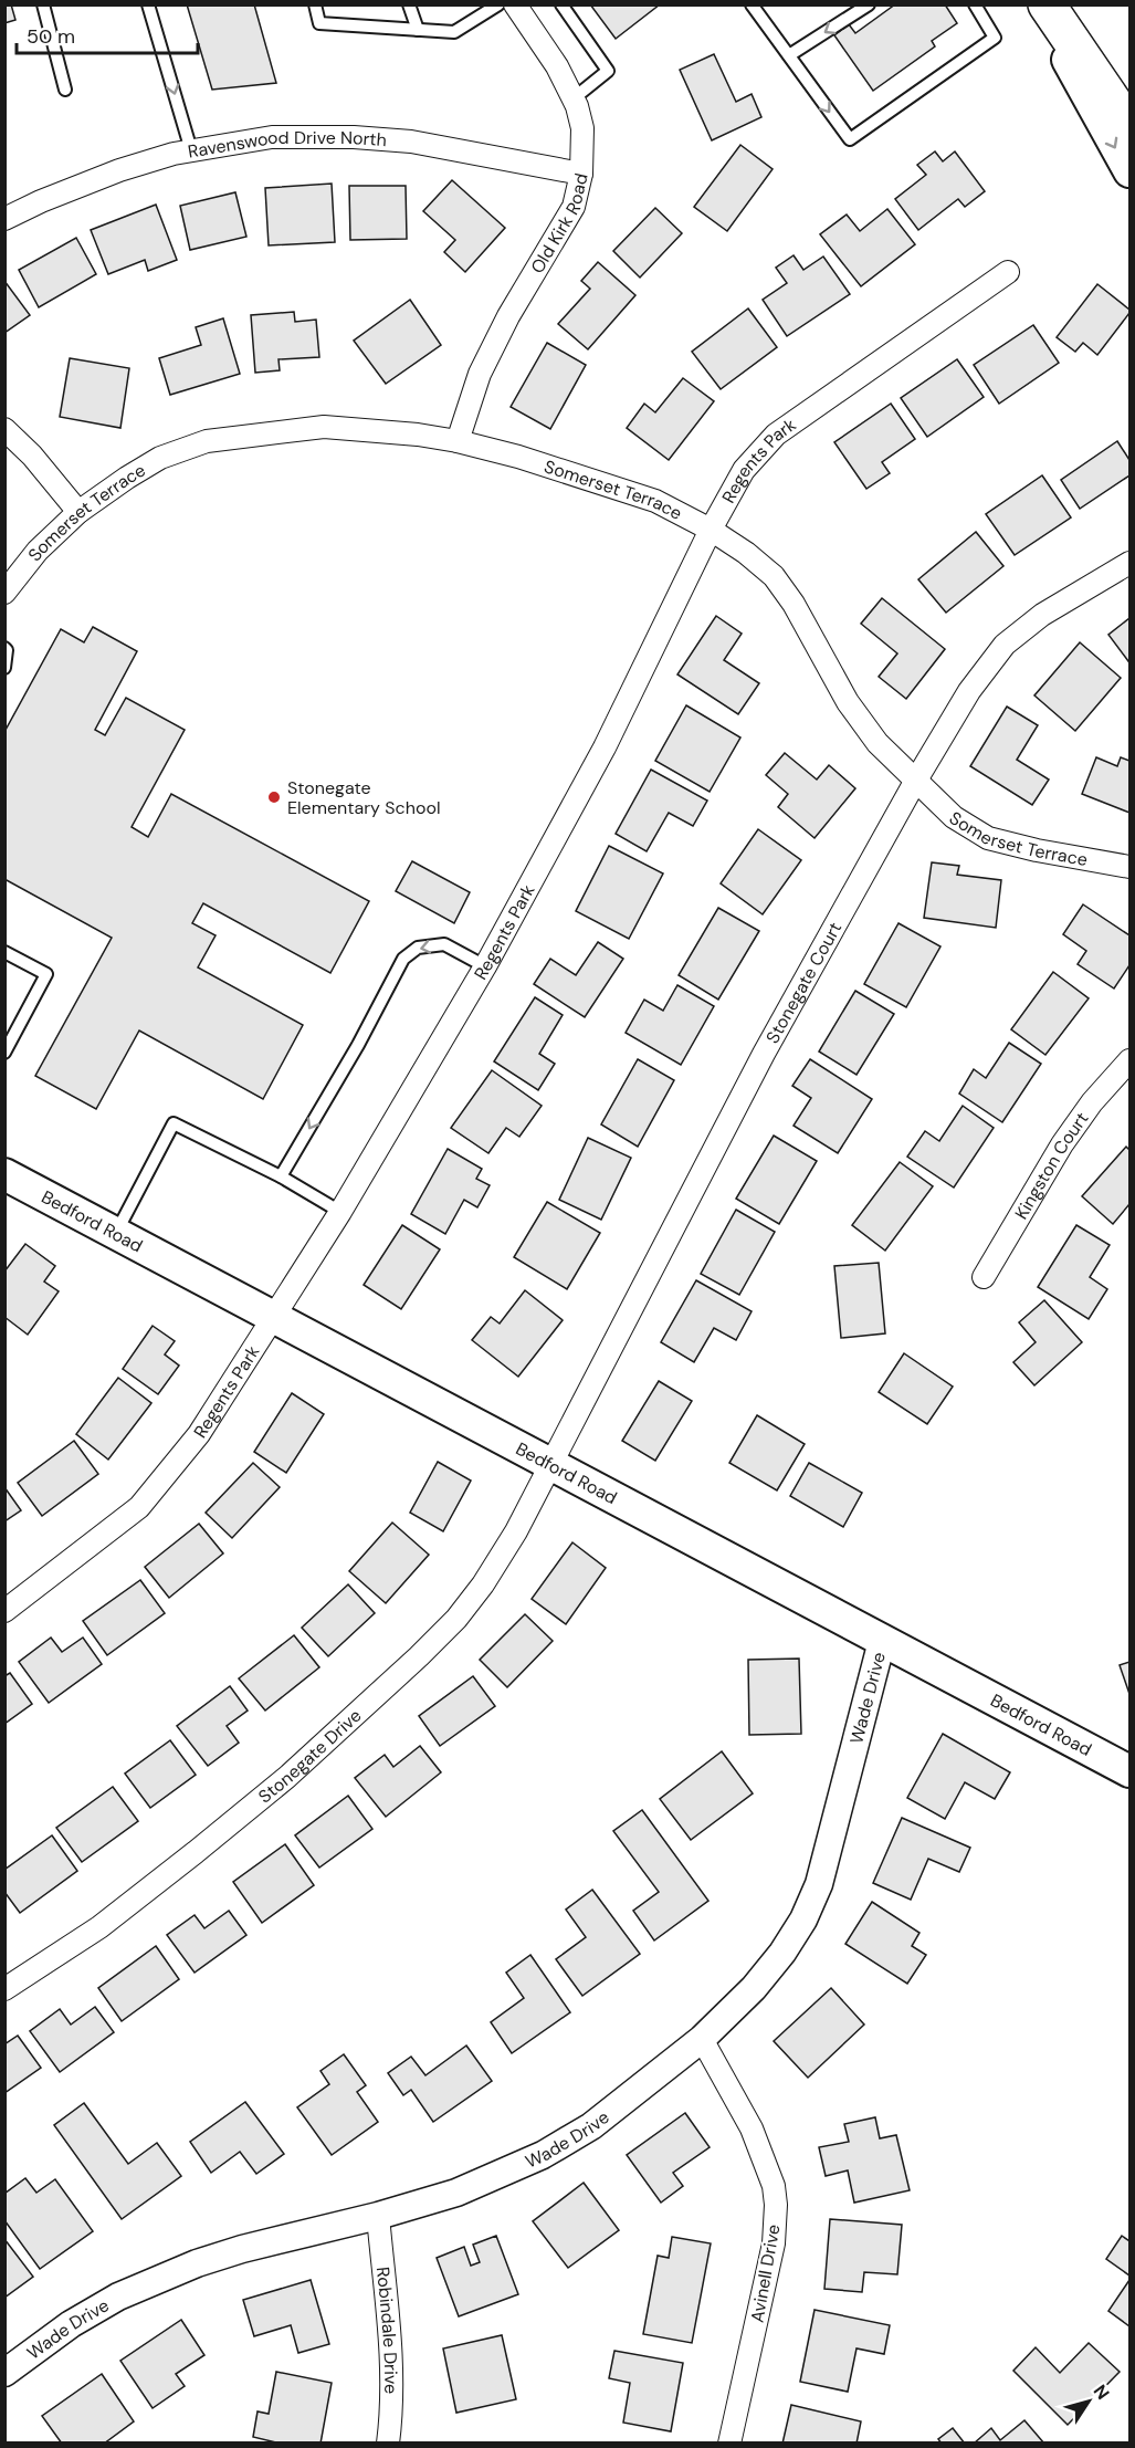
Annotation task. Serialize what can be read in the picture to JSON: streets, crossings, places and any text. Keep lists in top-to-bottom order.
{
  "streets": {
    "main road": ["Bedford Road"],
    "street": [
      "Ravenswood Drive North",
      "Old Kirk Road",
      "Regents Park",
      "Somerset Terrace",
      "Stonegate Court",
      "Kingston Court",
      "Wade Drive",
      "Stonegate Drive",
      "Avinell Drive",
      "Robindale Drive"
    ]
  },
  "crossings": [
    ["Ravenswood Drive North", "Old Kirk Road"],
    ["Old Kirk Road", "Somerset Terrace"],
    ["Regents Park", "Somerset Terrace"],
    ["Regents Park", "Bedford Road"],
    ["Somerset Terrace", "Stonegate Court"],
    ["Stonegate Court", "Bedford Road"],
    ["Stonegate Court", "Stonegate Drive"],
    ["Bedford Road", "Wade Drive"],
    ["Bedford Road", "Stonegate Drive"],
    ["Wade Drive", "Avinell Drive"],
    ["Wade Drive", "Robindale Drive"]
  ],
  "places": ["Stonegate Elementary School"],
  "scale_bar": "50 m",
  "north": "top right"
}
